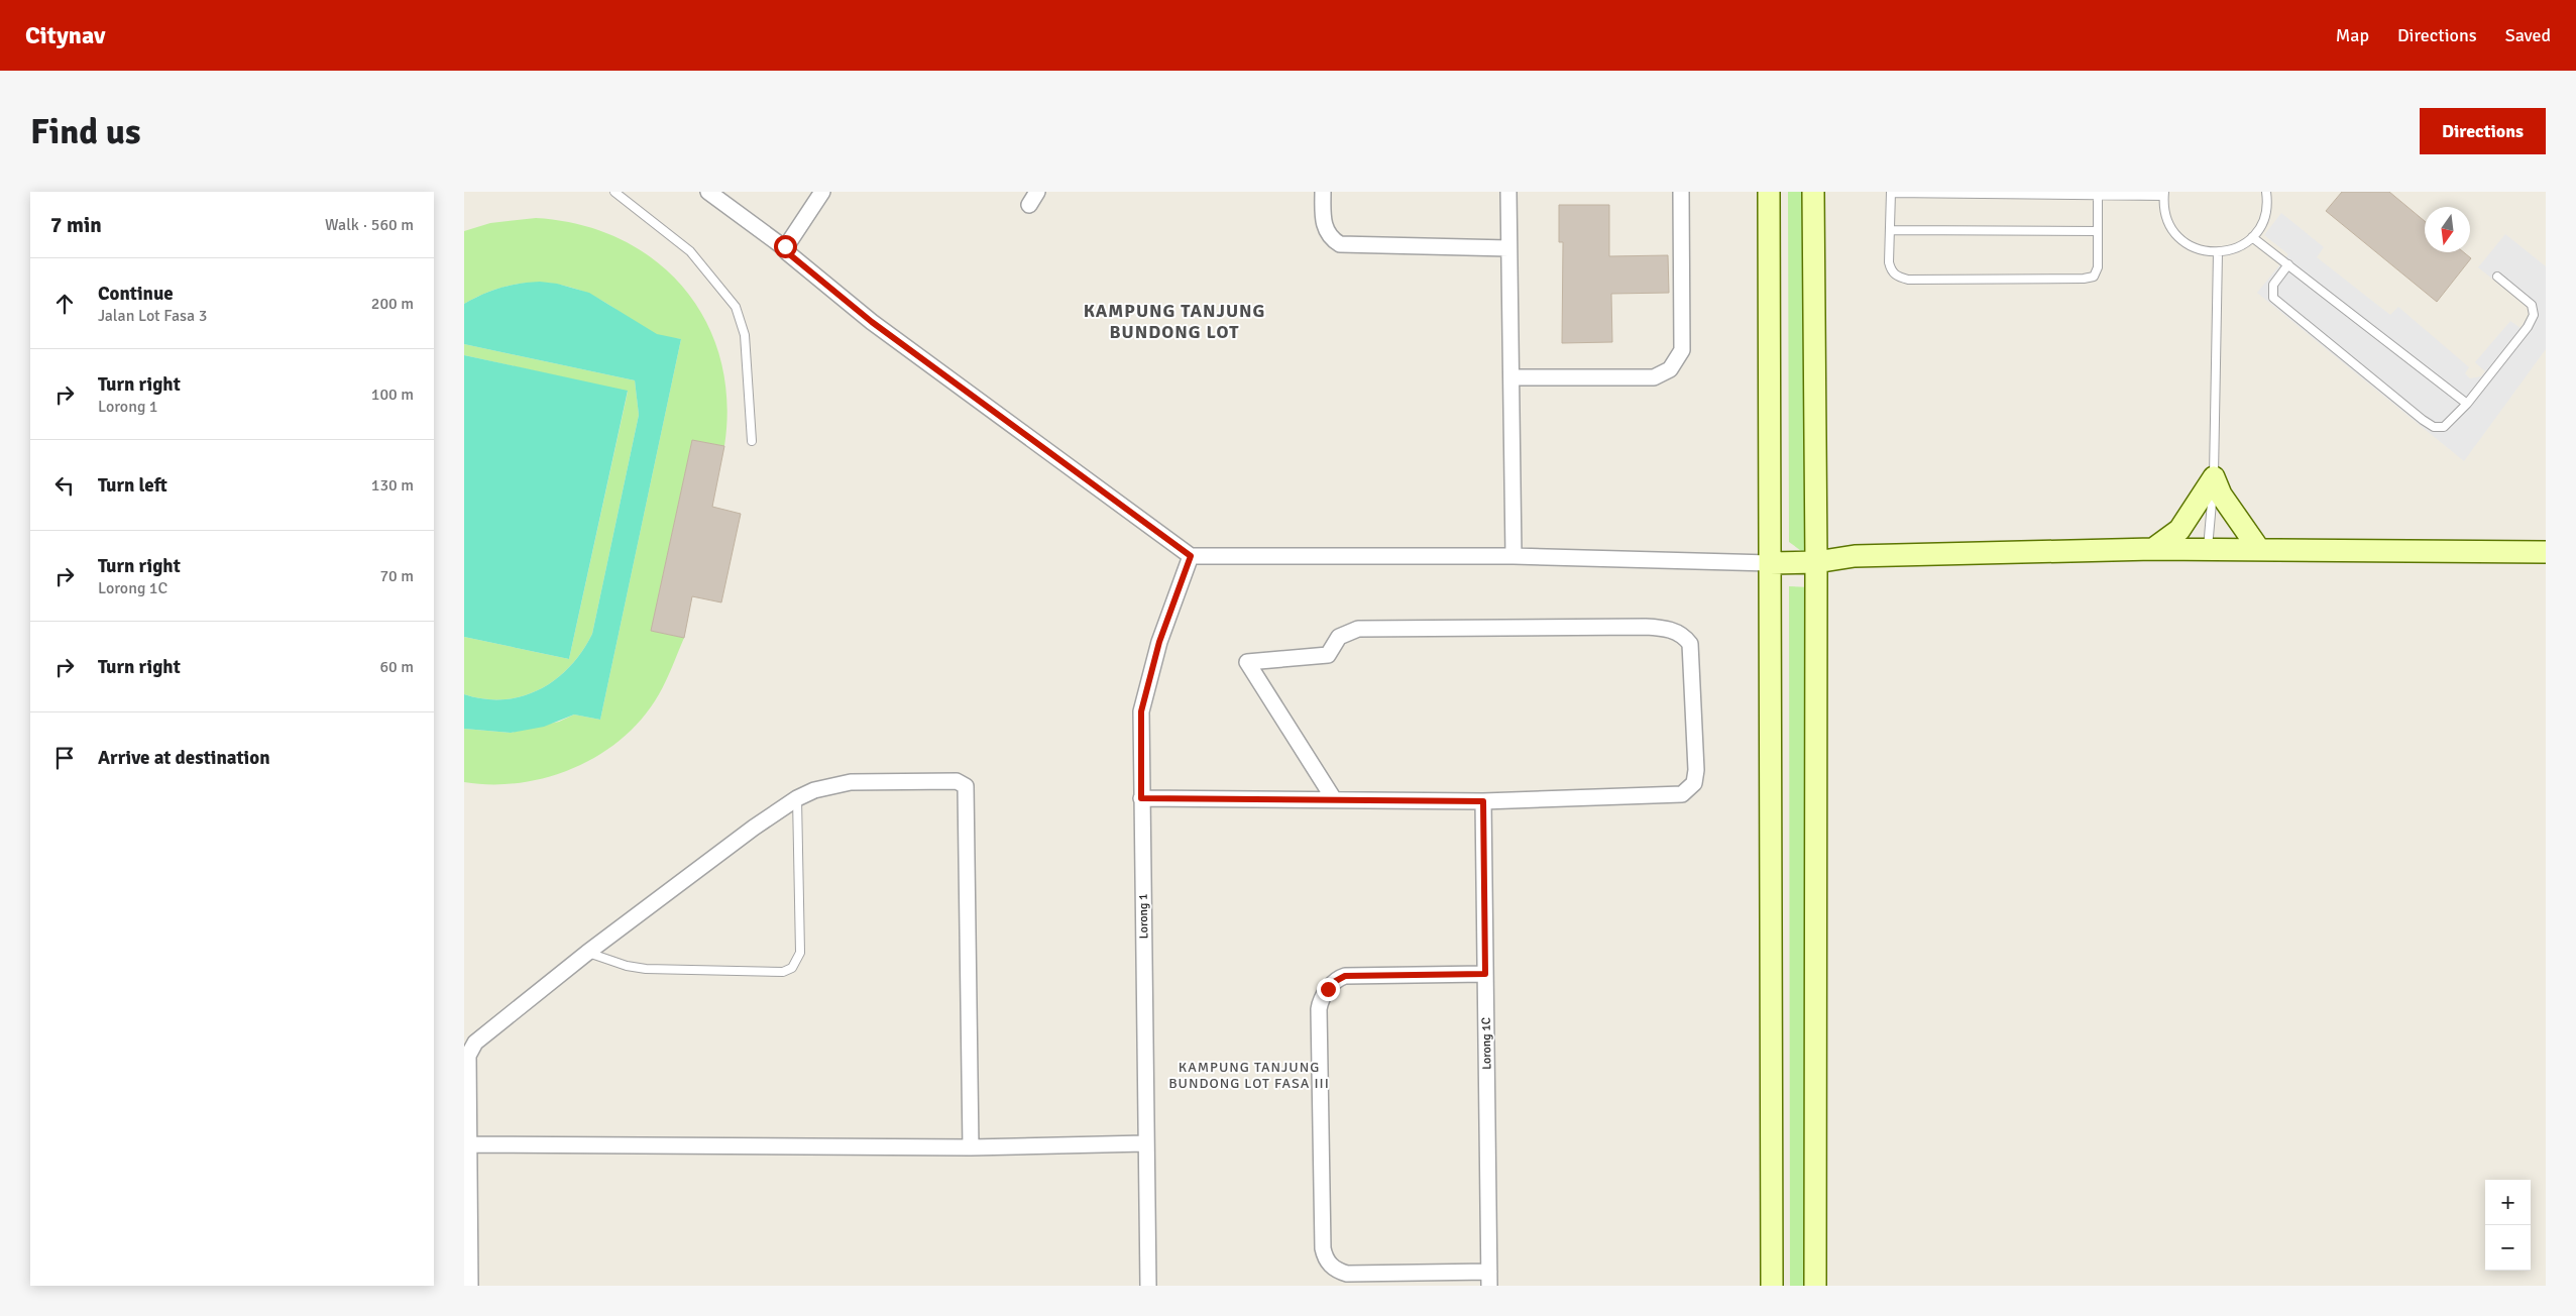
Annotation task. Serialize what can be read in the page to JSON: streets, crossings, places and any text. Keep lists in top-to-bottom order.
{
  "streets": {
    "street": ["Lorong 1", "Lorong 1C"]
  },
  "districts": ["KAMPUNG TANJUNG BUNDONG LOT", "KAMPUNG TANJUNG BUNDONG LOT FASA III"],
  "north": "bottom",
  "page": {
    "header": "Citynav",
    "nav": ["Map", "Directions", "Saved"],
    "buttons": "Directions",
    "title": "Find us",
    "heading": ["7 min", "Walk · 560 m"],
    "list": [
      ["Continue", "Jalan Lot Fasa 3", "200 m"],
      ["Turn right", "Lorong 1", "100 m"],
      ["Turn left", "130 m"],
      ["Turn right", "Lorong 1C", "70 m"],
      ["Turn right", "60 m"],
      "Arrive at destination"
    ],
    "map_buttons": ["+", "−"]
  }
}
